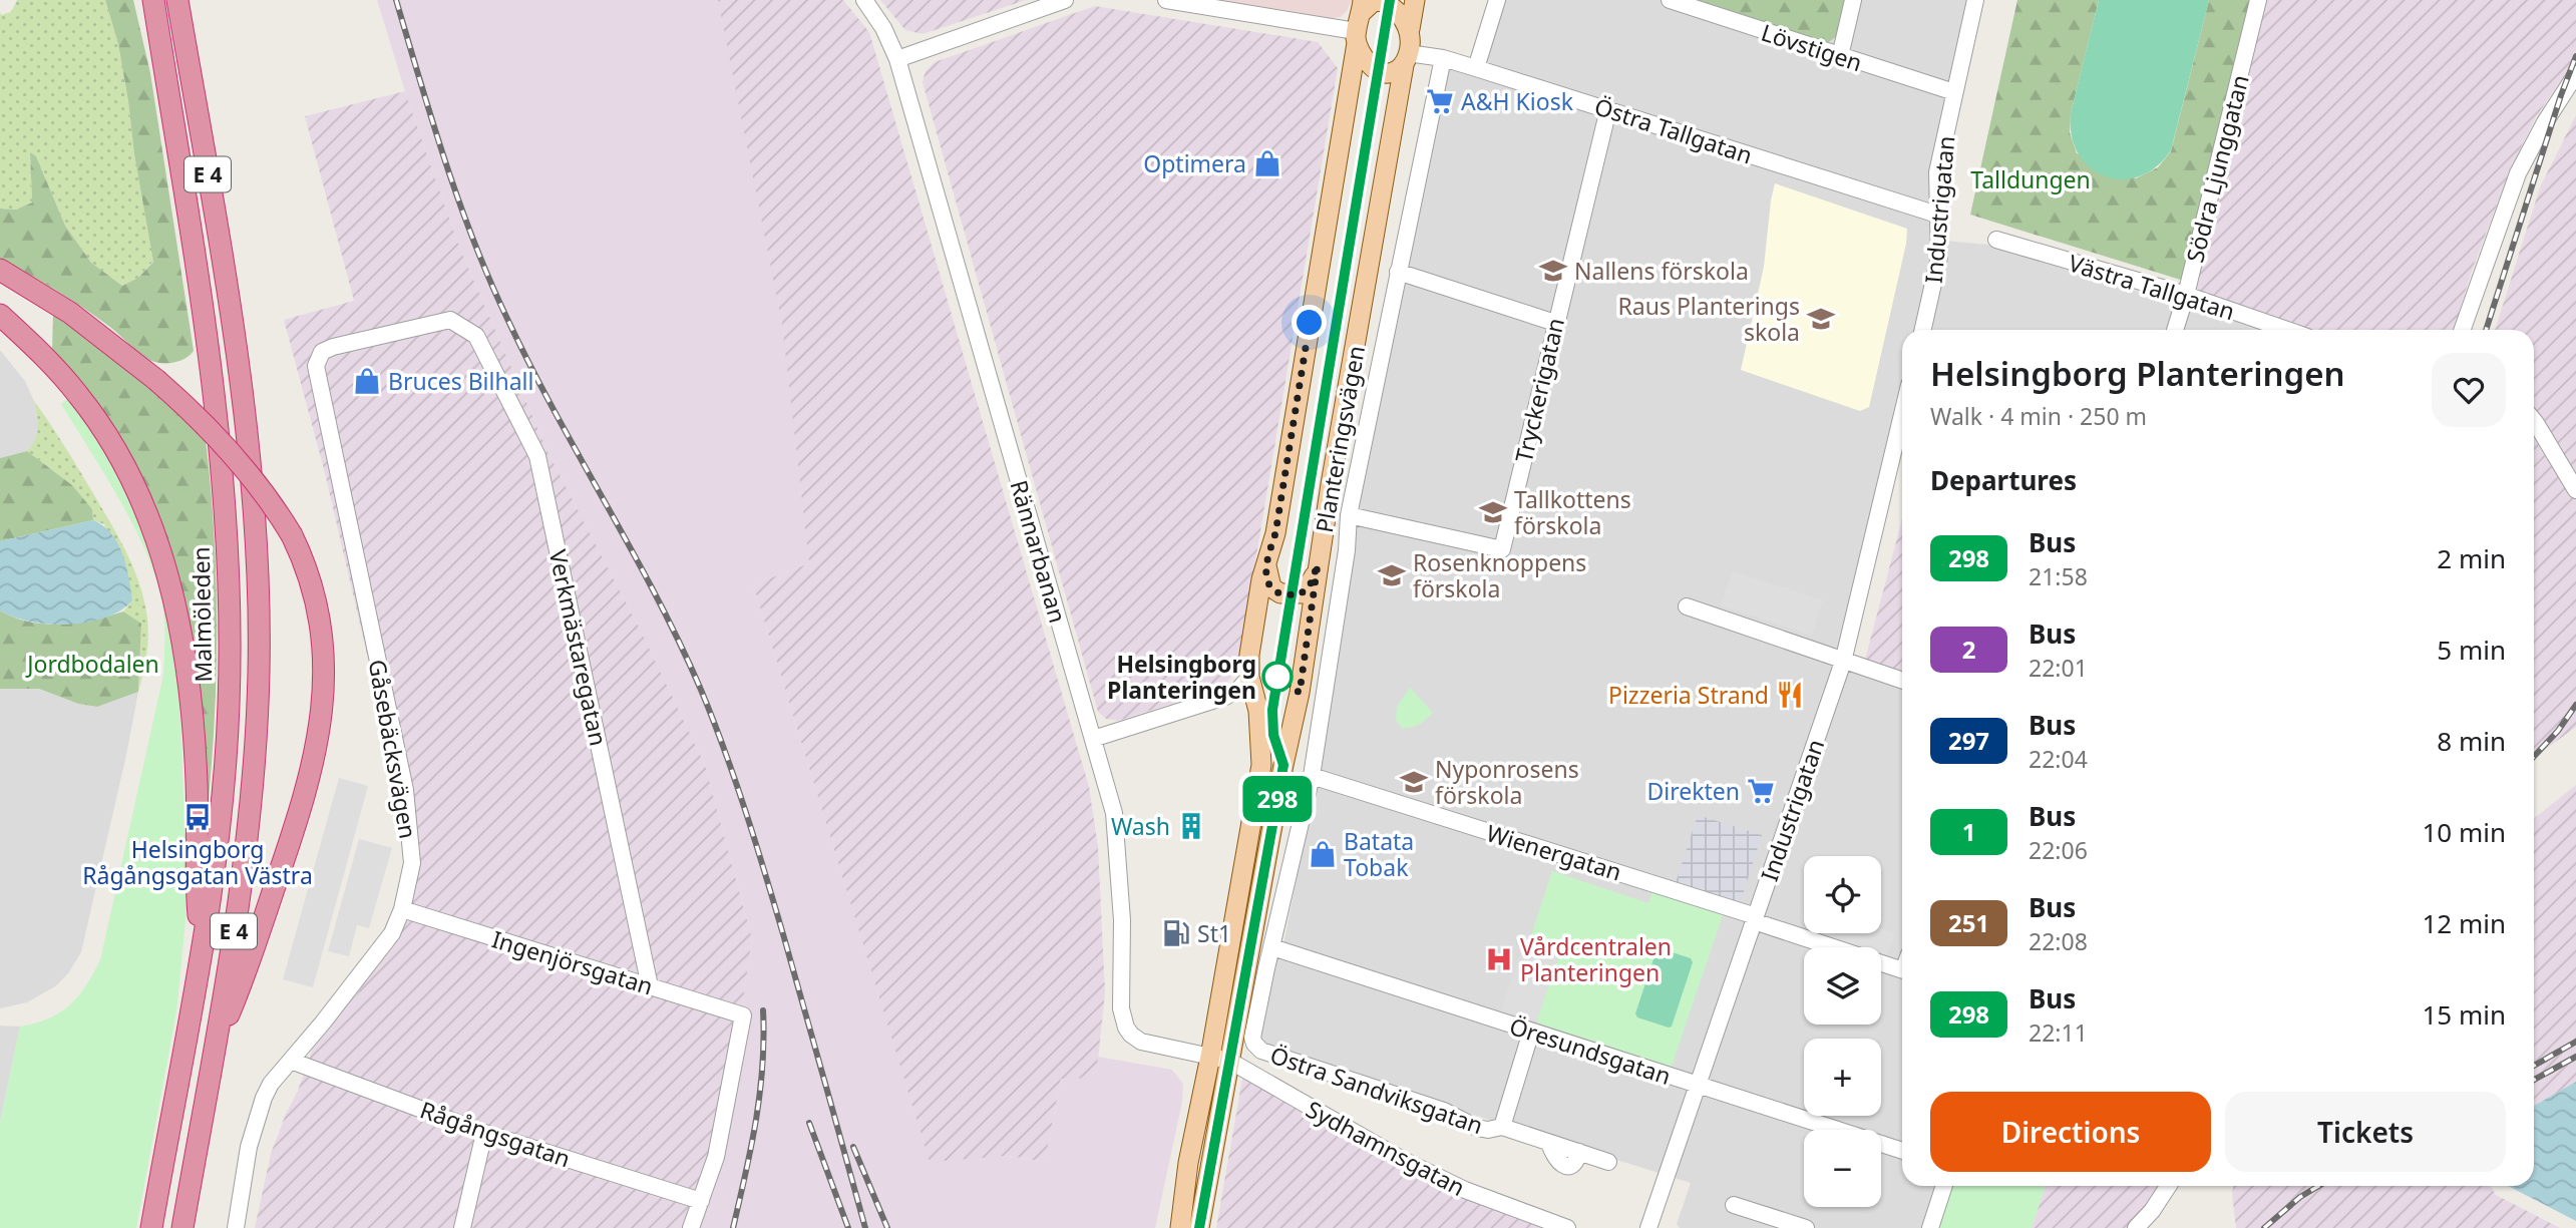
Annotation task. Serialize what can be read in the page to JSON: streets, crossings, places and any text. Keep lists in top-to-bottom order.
{
  "streets": {
    "highway": ["E 4", "Malmöleden"],
    "main road": ["Planteringsvägen"],
    "street": [
      "Lövstigen",
      "Östra Tallgatan",
      "Södra Ljunggatan",
      "Industrigatan",
      "Västra Tallgatan",
      "Tryckerigatan",
      "Rännarbanan",
      "Verkmästaregatan",
      "Gåsebäcksvägen",
      "Wienergatan",
      "Ingenjörsgatan",
      "Öresundsgatan",
      "Östra Sandviksgatan",
      "Rågångsgatan",
      "Sydhamnsgatan"
    ]
  },
  "crossings": [
    ["Lövstigen", "Industrigatan"],
    ["Östra Tallgatan", "Industrigatan"],
    ["Östra Tallgatan", "Tryckerigatan"],
    ["Östra Tallgatan", "Planteringsvägen"],
    ["Södra Ljunggatan", "Västra Tallgatan"],
    ["Industrigatan", "Wienergatan"],
    ["Industrigatan", "Öresundsgatan"],
    ["Tryckerigatan", "Planteringsvägen"],
    ["Planteringsvägen", "Rännarbanan"],
    ["Planteringsvägen", "Wienergatan"],
    ["Planteringsvägen", "Öresundsgatan"],
    ["Planteringsvägen", "Östra Sandviksgatan"],
    ["Planteringsvägen", "Sydhamnsgatan"],
    ["Rännarbanan", "Sydhamnsgatan"],
    ["Verkmästaregatan", "Gåsebäcksvägen"],
    ["Verkmästaregatan", "Ingenjörsgatan"],
    ["Gåsebäcksvägen", "Ingenjörsgatan"],
    ["Gåsebäcksvägen", "Rågångsgatan"],
    ["Ingenjörsgatan", "Rågångsgatan"],
    ["Öresundsgatan", "Östra Sandviksgatan"]
  ],
  "parks": ["Talldungen", "Jordbodalen"],
  "places": {
    "supermarket": ["A&H Kiosk", "Direkten"],
    "shop": ["Optimera", "Bruces Bilhall", "Batata Tobak"],
    "school or university": [
      "Nallens förskola",
      "Raus Planterings skola",
      "Tallkottens förskola",
      "Rosenknoppens förskola",
      "Nyponrosens förskola"
    ],
    "other": ["Helsingborg Planteringen"],
    "restaurant": ["Pizzeria Strand"],
    "bus stop": ["Helsingborg Rågångsgatan Västra"],
    "building": ["Wash"],
    "fuel station": ["St1"],
    "hospital": ["Vårdcentralen Planteringen"]
  },
  "lines": ["bus line 298"],
  "page": {
    "on_map": "298",
    "heading": [
      ["Helsingborg Planteringen", "Walk · 4 min · 250 m"],
      "Departures"
    ],
    "list": [
      {
        "mark": "298",
        "name": "Bus",
        "note": "21:58",
        "value": "2 min"
      },
      {
        "mark": "2",
        "name": "Bus",
        "note": "22:01",
        "value": "5 min"
      },
      {
        "mark": "297",
        "name": "Bus",
        "note": "22:04",
        "value": "8 min"
      },
      {
        "mark": "1",
        "name": "Bus",
        "note": "22:06",
        "value": "10 min"
      },
      {
        "mark": "251",
        "name": "Bus",
        "note": "22:08",
        "value": "12 min"
      },
      {
        "mark": "298",
        "name": "Bus",
        "note": "22:11",
        "value": "15 min"
      }
    ],
    "map_buttons": ["+", "−"],
    "buttons": ["Directions", "Tickets"]
  }
}
